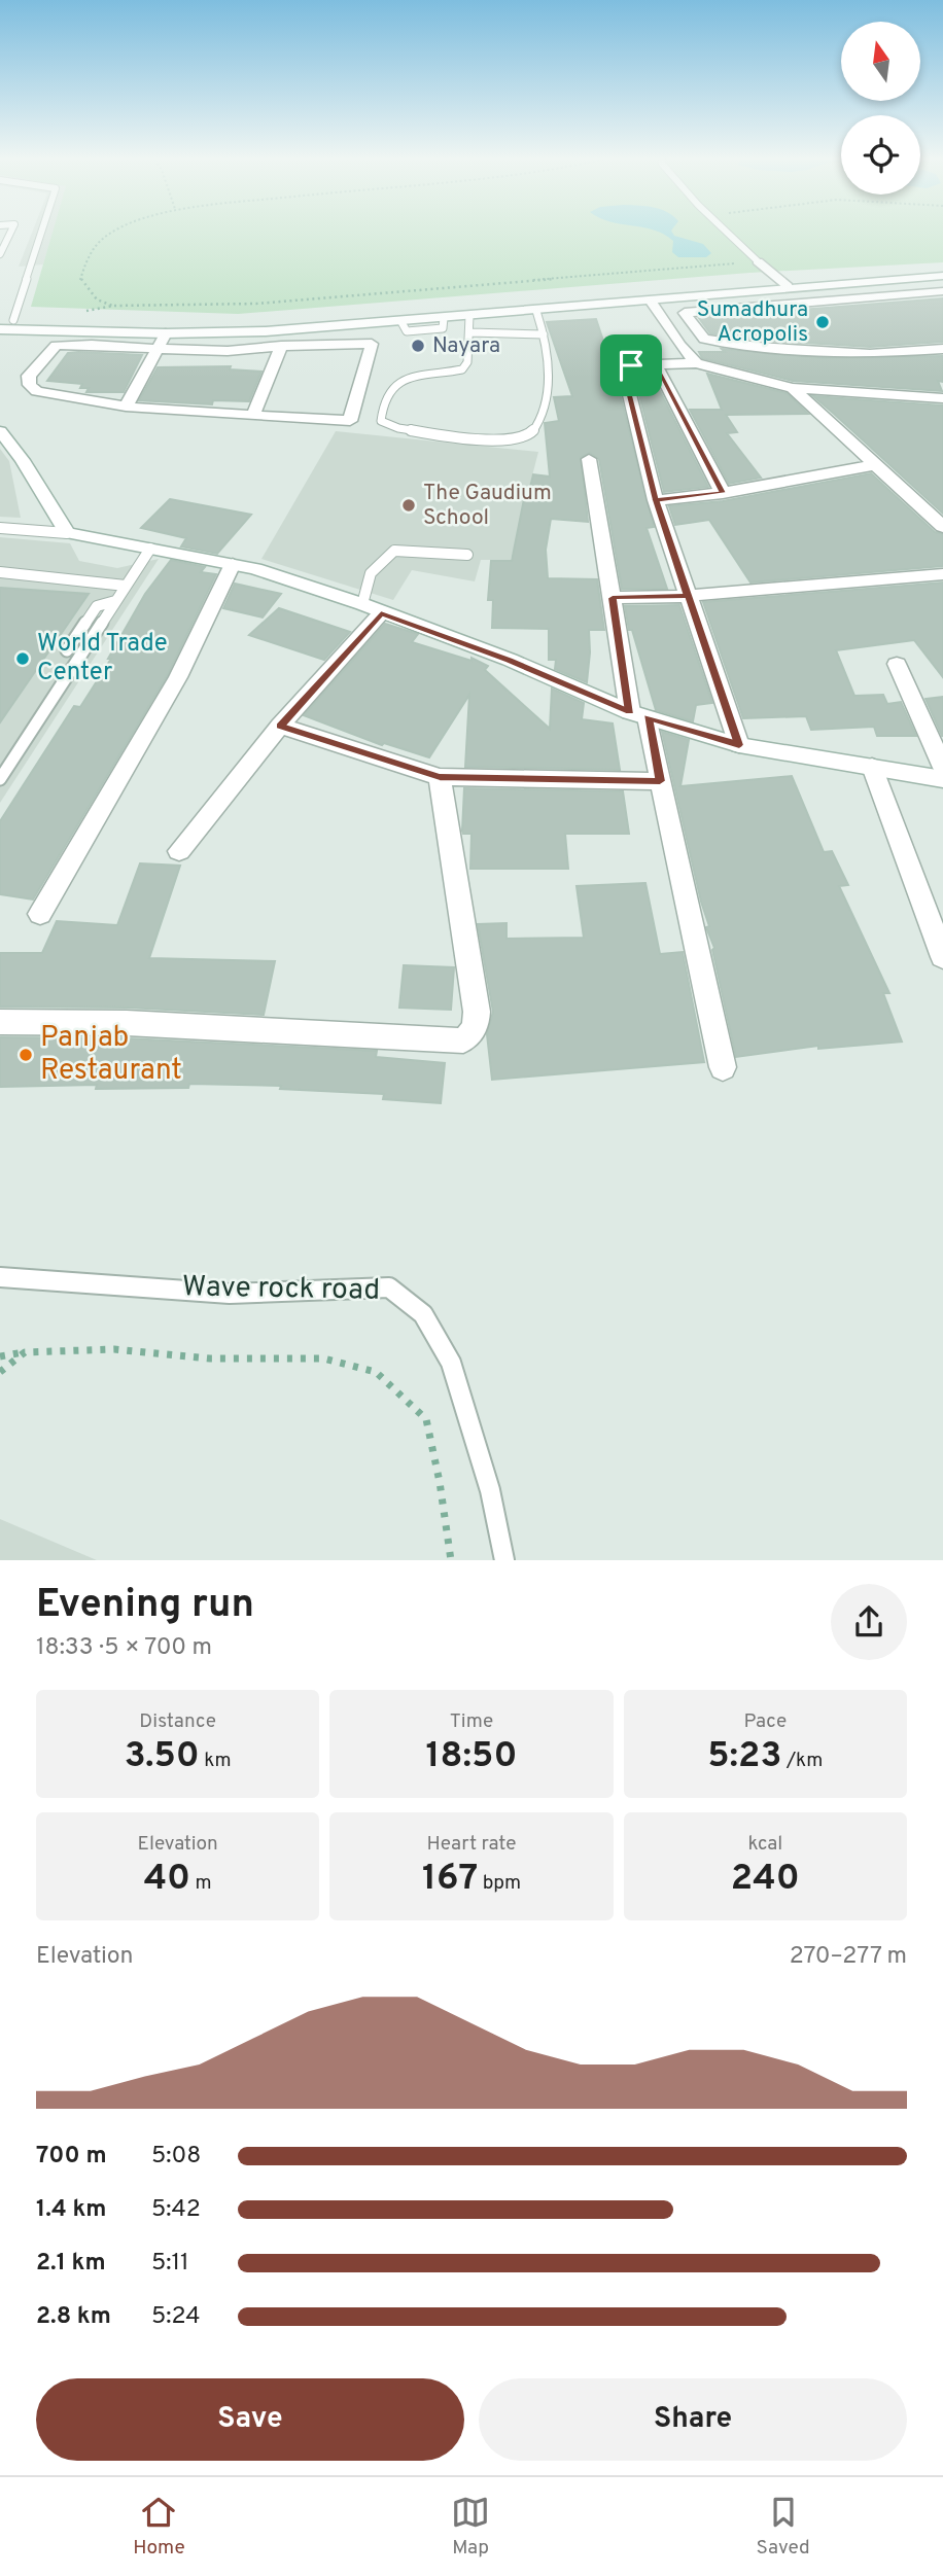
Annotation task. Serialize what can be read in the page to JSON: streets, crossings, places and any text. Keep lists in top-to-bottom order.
{
  "streets": {
    "lane": ["Wave rock road"]
  },
  "places": [
    "Sumadhura Acropolis",
    "Nayara",
    "The Gaudium School",
    "World Trade Center",
    "Panjab Restaurant"
  ],
  "north": "top",
  "page": {
    "heading": ["Evening run", "18:33 · 5 × 700 m"],
    "stats": [
      ["Distance", "3.50 km"],
      ["Time", "18:50"],
      ["Pace", "5:23 /km"],
      ["Elevation", "40 m"],
      ["Heart rate", "167 bpm"],
      ["kcal", "240"]
    ],
    "chart": ["Elevation", "270–277 m"],
    "list": [
      {
        "name": "700 m",
        "note": "5:08"
      },
      {
        "name": "1.4 km",
        "note": "5:42"
      },
      {
        "name": "2.1 km",
        "note": "5:11"
      },
      {
        "name": "2.8 km",
        "note": "5:24"
      }
    ],
    "buttons": ["Save", "Share"],
    "tabs": ["Home", "Map", "Saved"]
  }
}
